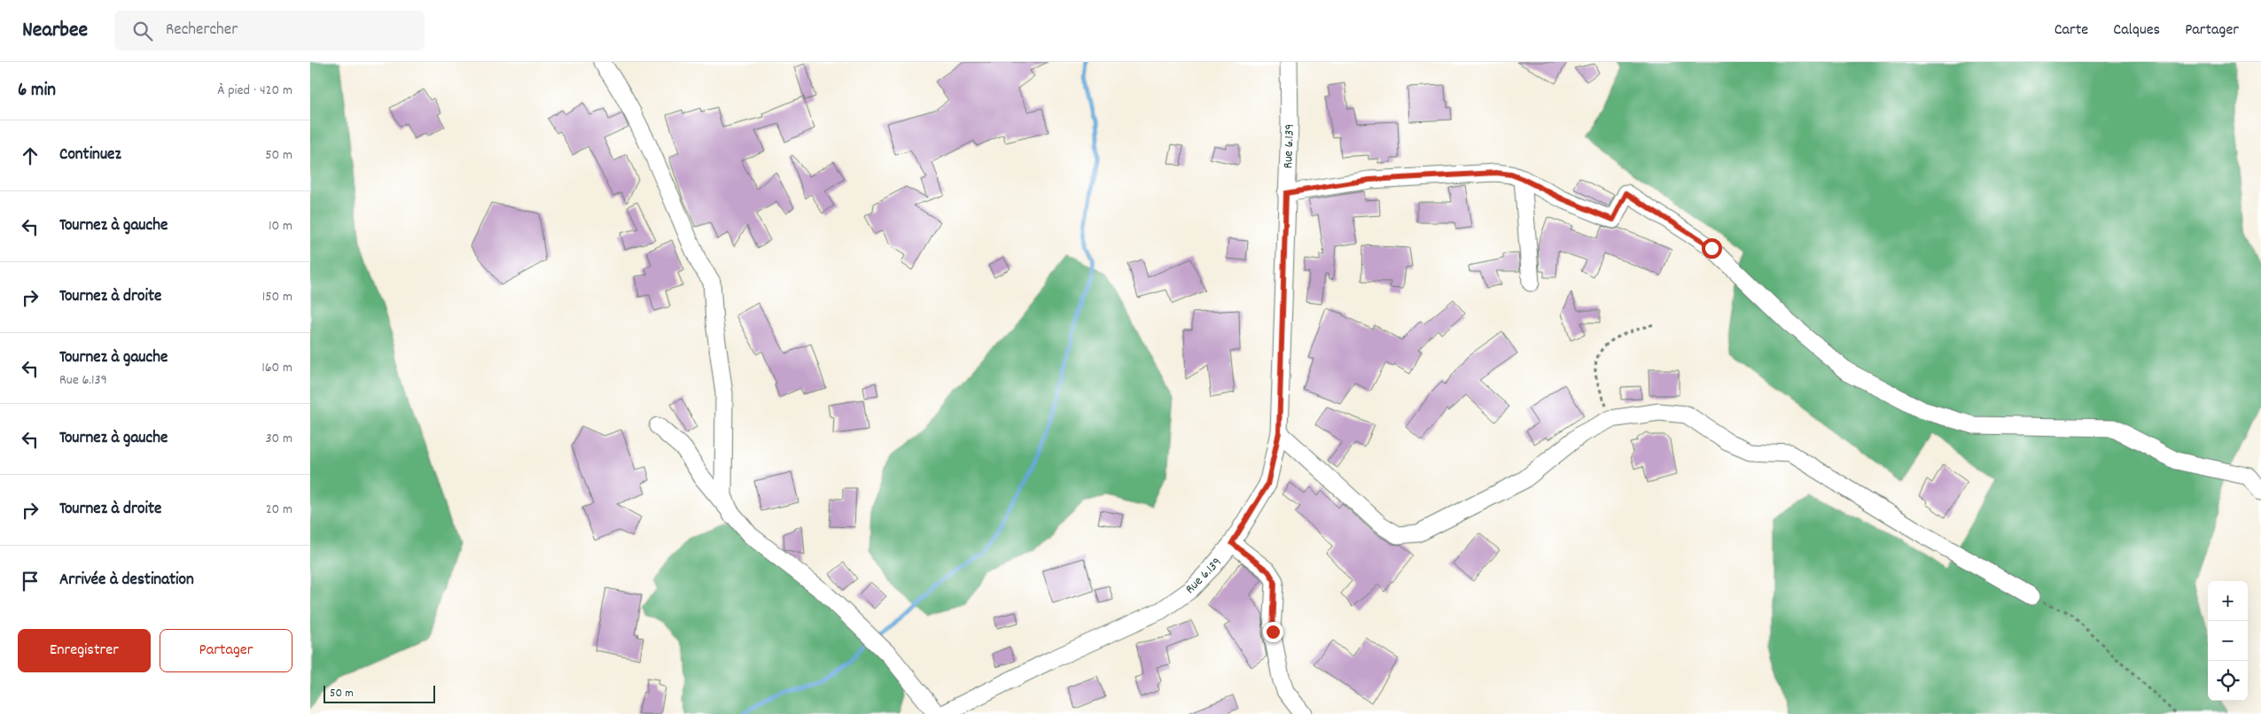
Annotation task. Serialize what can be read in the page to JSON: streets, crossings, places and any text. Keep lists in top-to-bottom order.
{
  "streets": {
    "street": ["Rue 6.139"]
  },
  "scale_bar": "50 m",
  "page": {
    "header": "Nearbee",
    "search": "Rechercher",
    "nav": ["Carte", "Calques", "Partager"],
    "heading": ["6 min", "À pied · 420 m"],
    "list": [
      ["Continuez", "50 m"],
      ["Tournez à gauche", "10 m"],
      ["Tournez à droite", "150 m"],
      ["Tournez à gauche", "Rue 6.139", "160 m"],
      ["Tournez à gauche", "30 m"],
      ["Tournez à droite", "20 m"],
      "Arrivée à destination"
    ],
    "map_buttons": ["+", "−"],
    "buttons": ["Enregistrer", "Partager"],
    "scale": "50 m"
  }
}
